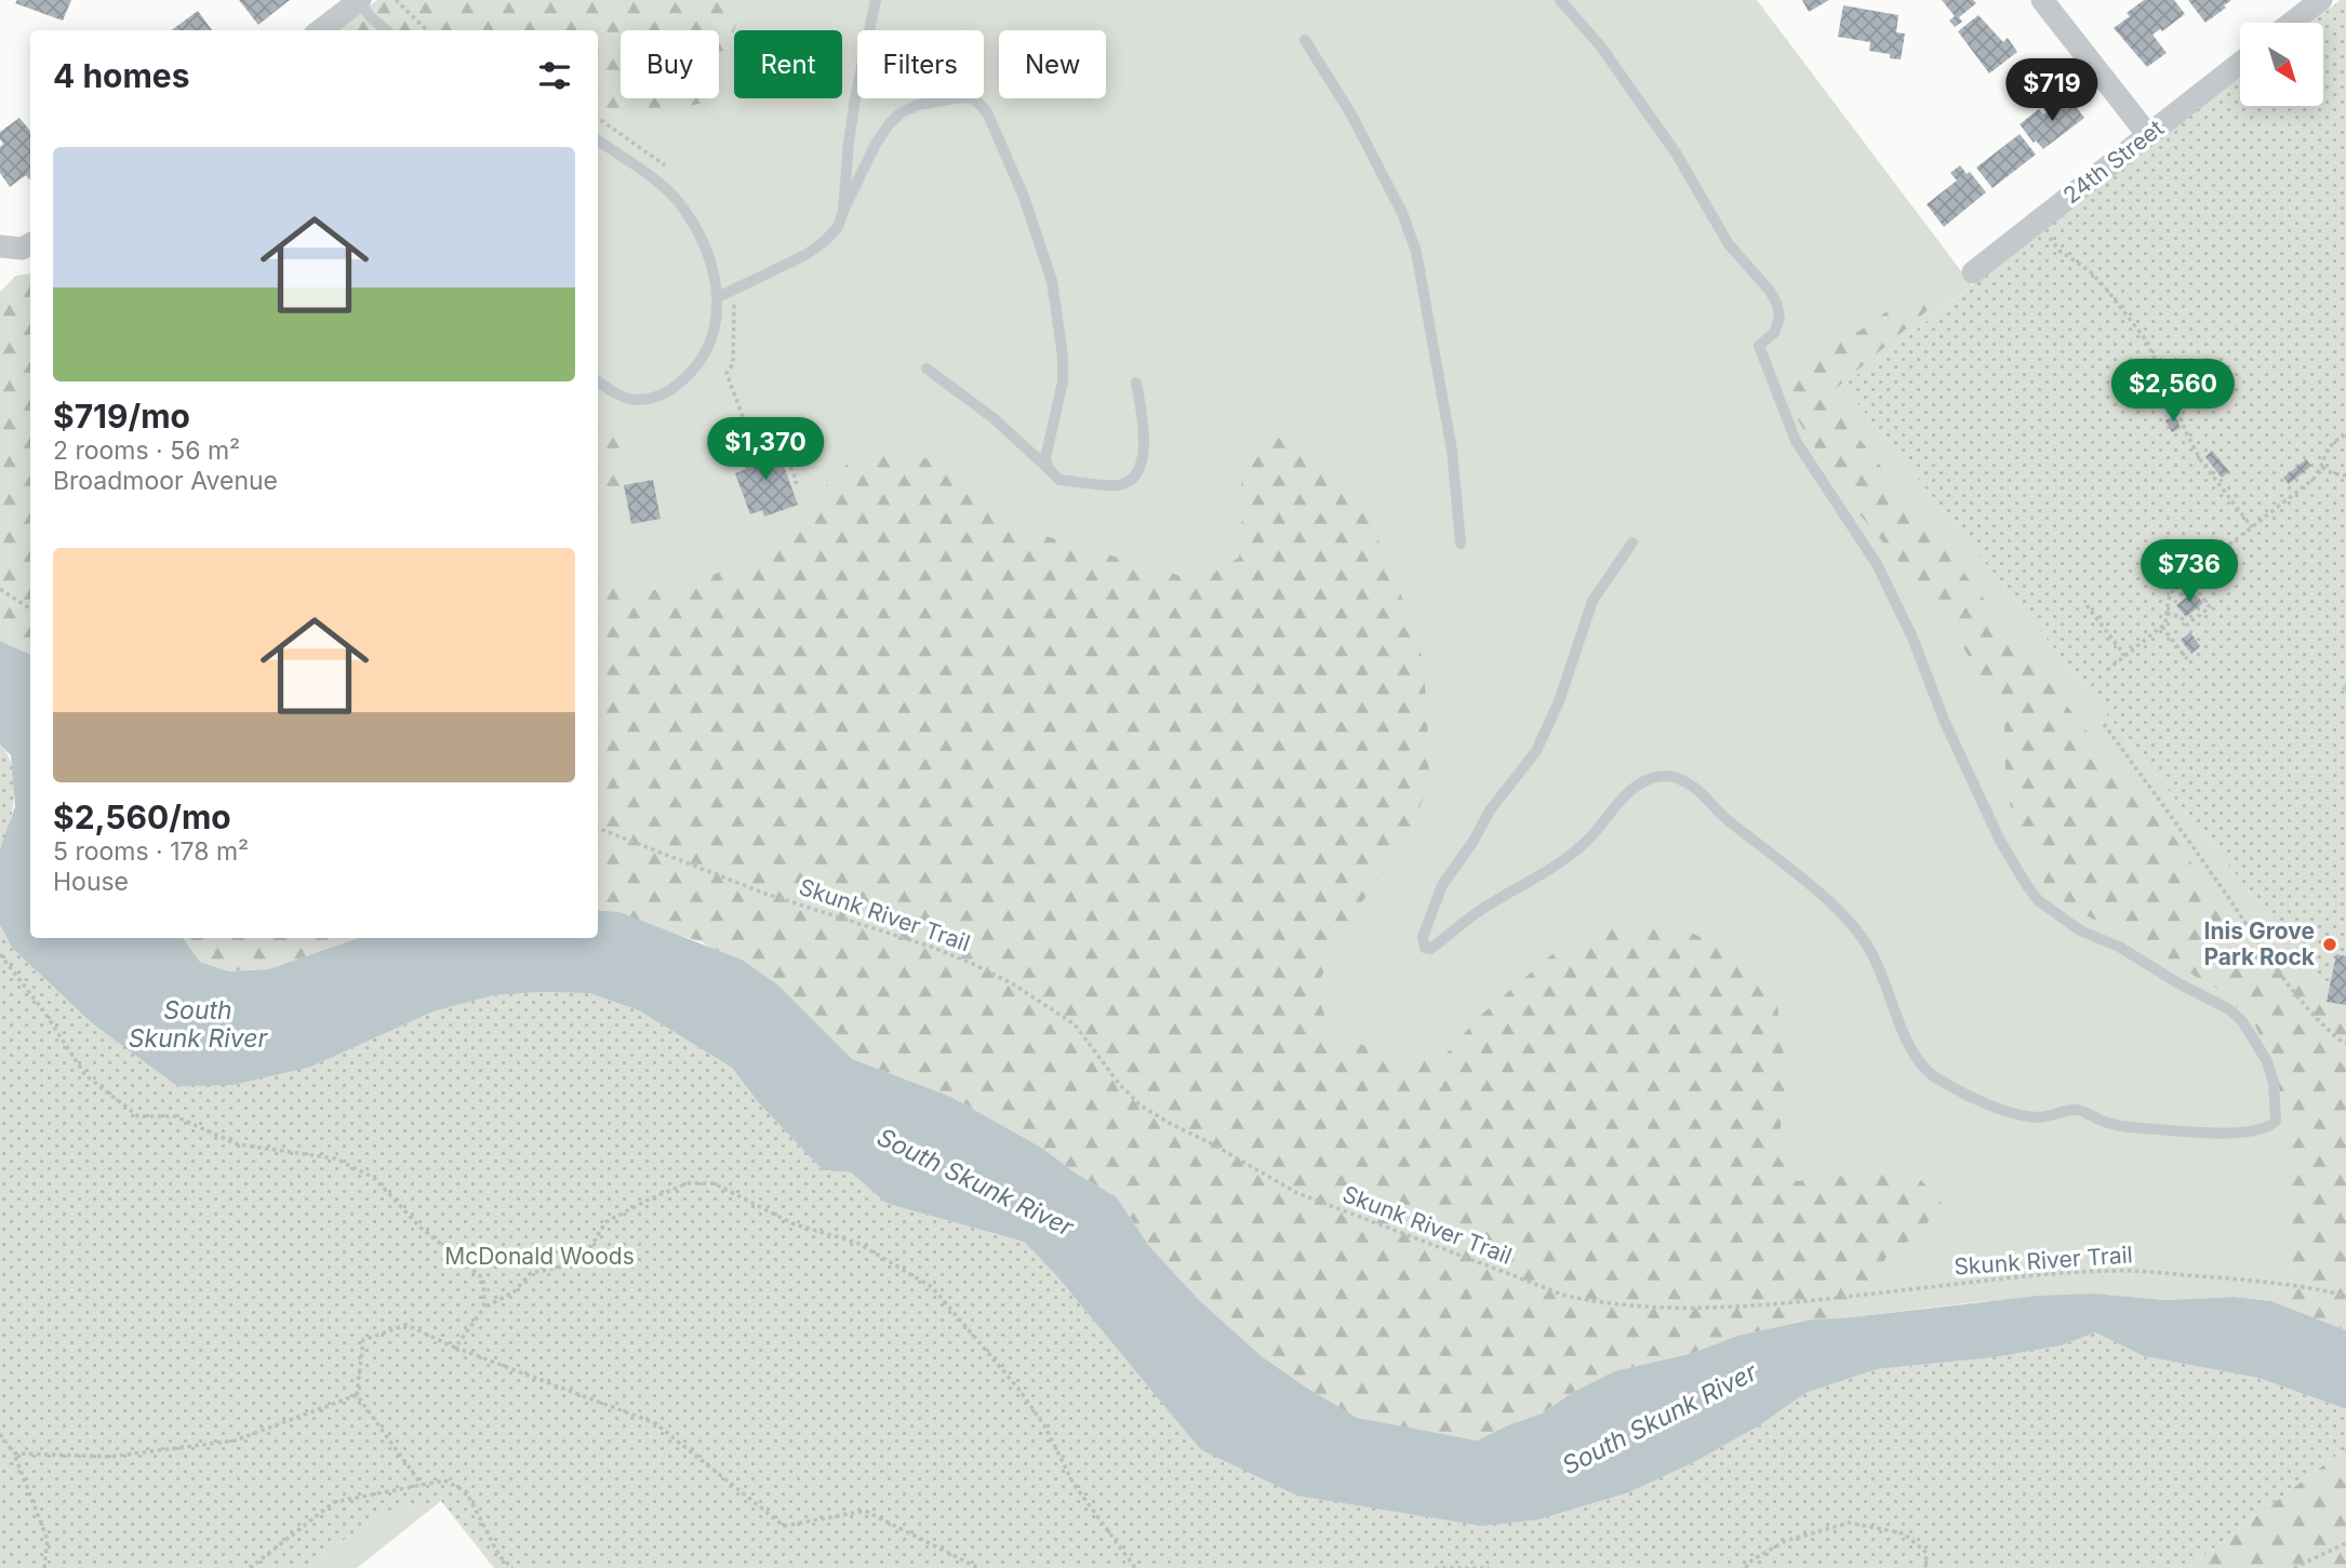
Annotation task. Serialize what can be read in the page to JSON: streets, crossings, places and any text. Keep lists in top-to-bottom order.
{
  "streets": {
    "street": ["24th Street"],
    "path": ["Skunk River Trail"]
  },
  "water": ["South Skunk River"],
  "parks": ["McDonald Woods"],
  "places": ["Inis Grove Park Rock"],
  "north": "bottom right",
  "page": {
    "chip": [
      "Buy",
      "Rent",
      "Filters",
      "New"
    ],
    "heading": "4 homes",
    "price": [
      "$719",
      "$2,560",
      "$1,370",
      "$736"
    ],
    "list": [
      {
        "name": "$719/mo",
        "note": "2 rooms · 56 m² · Broadmoor Avenue"
      },
      {
        "name": "$2,560/mo",
        "note": "5 rooms · 178 m² · House"
      }
    ]
  }
}
